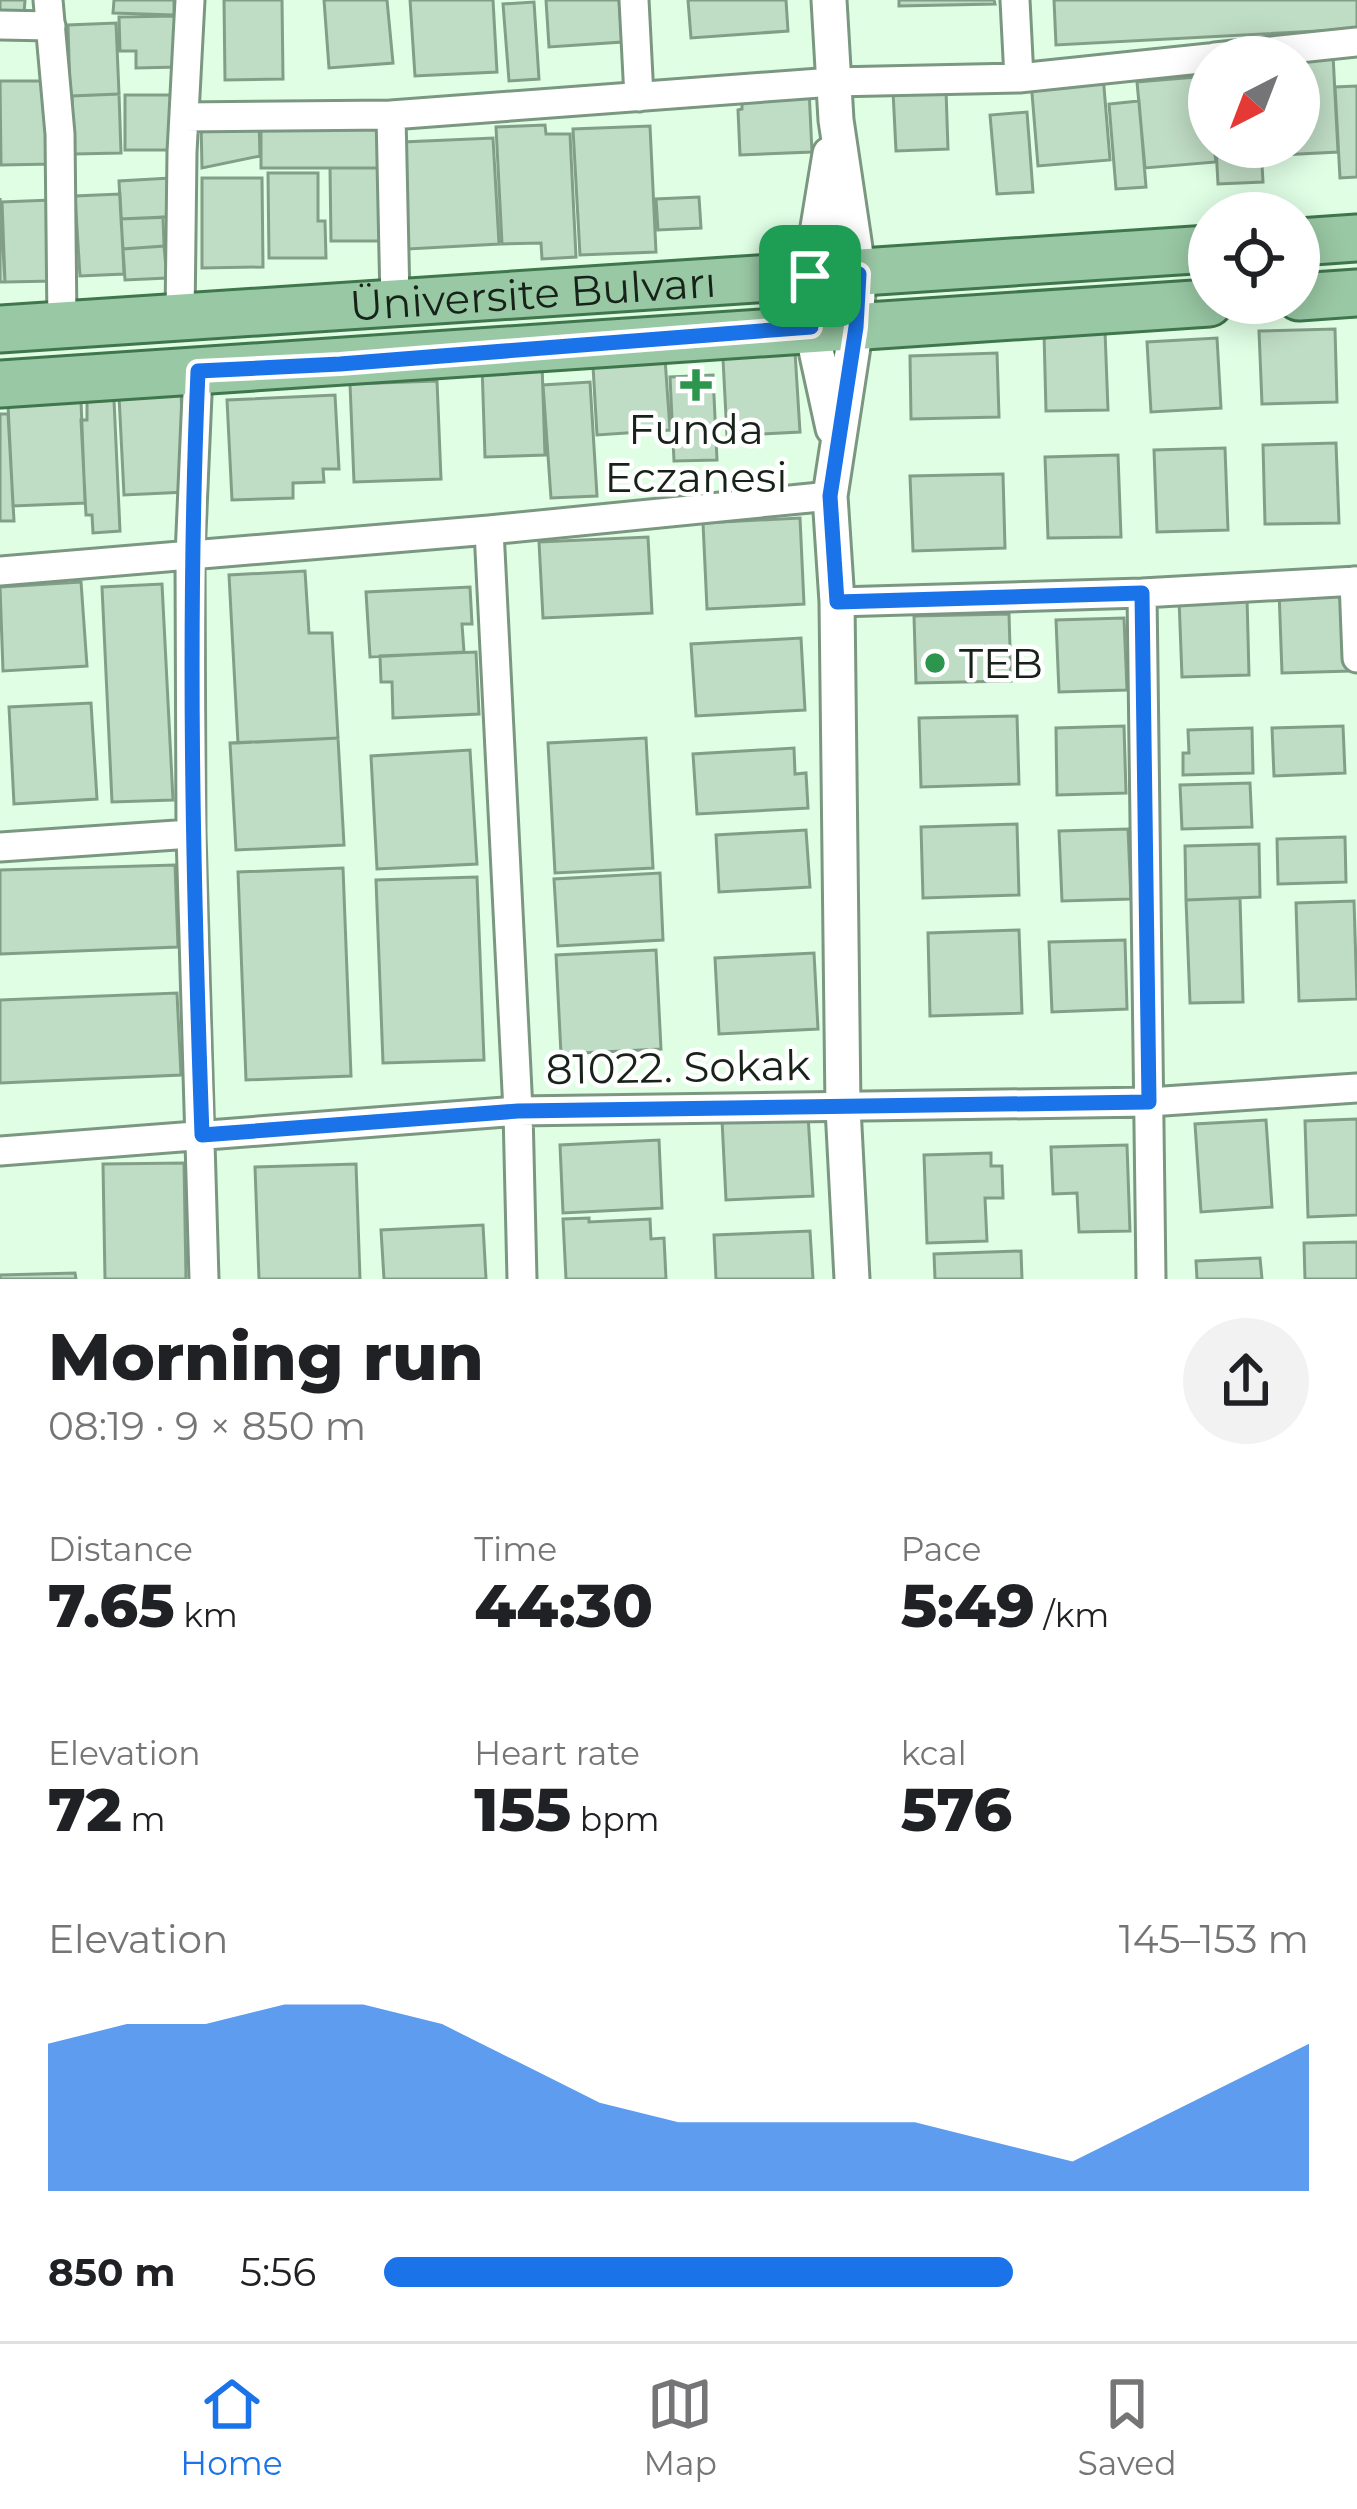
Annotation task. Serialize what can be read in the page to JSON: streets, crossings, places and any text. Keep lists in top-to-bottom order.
{
  "streets": {
    "main road": ["Üniversite Bulvarı"],
    "street": ["81022. Sokak"]
  },
  "places": {
    "health": ["Funda Eczanesi"],
    "other": ["TEB"]
  },
  "north": "bottom left",
  "page": {
    "heading": ["Morning run", "08:19 · 9 × 850 m"],
    "stats": [
      ["Distance", "7.65 km"],
      ["Time", "44:30"],
      ["Pace", "5:49 /km"],
      ["Elevation", "72 m"],
      ["Heart rate", "155 bpm"],
      ["kcal", "576"]
    ],
    "chart": ["Elevation", "145–153 m"],
    "list": [
      {
        "name": "850 m",
        "note": "5:56"
      }
    ],
    "tabs": ["Home", "Map", "Saved"]
  }
}
